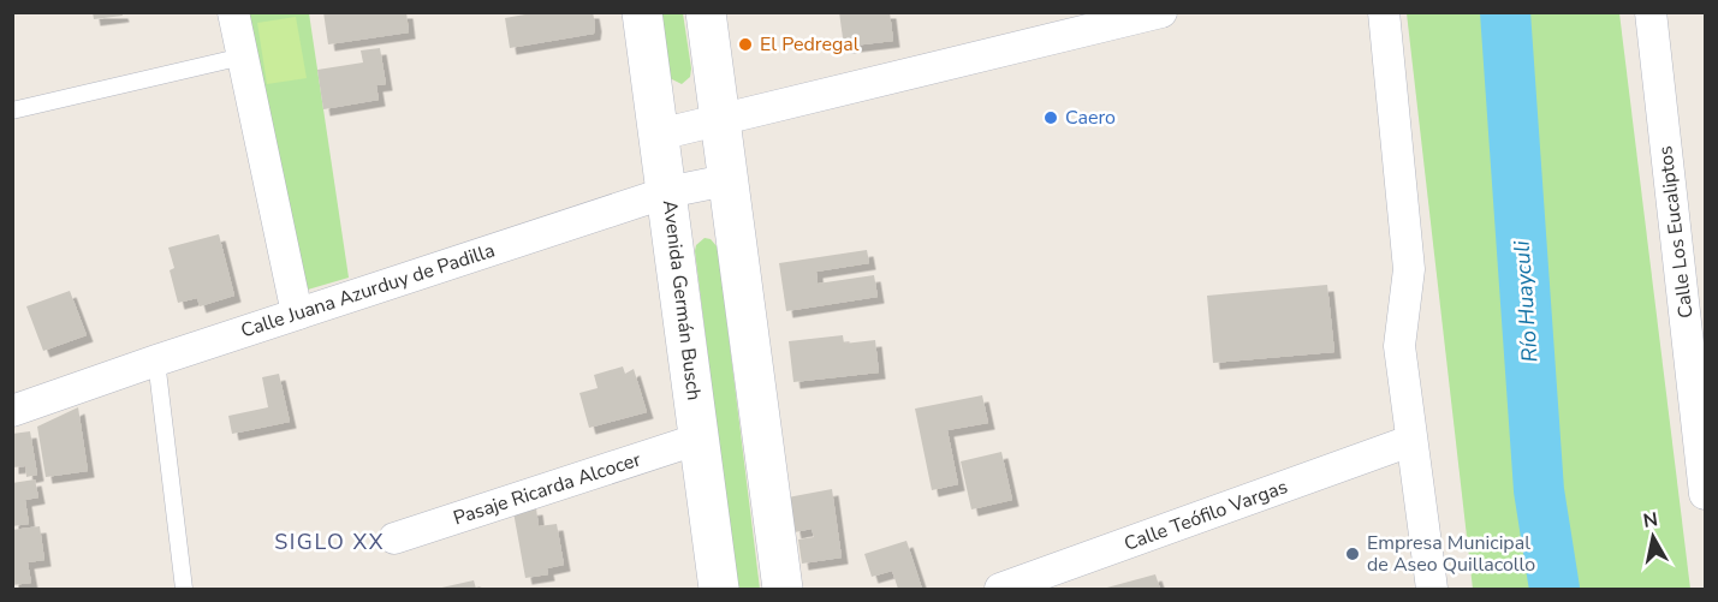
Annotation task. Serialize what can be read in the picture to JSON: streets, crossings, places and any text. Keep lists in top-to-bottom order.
{
  "streets": {
    "main road": ["Avenida Germán Busch"],
    "street": [
      "Calle Los Eucaliptos",
      "Calle Juana Azurduy de Padilla",
      "Pasaje Ricarda Alcocer",
      "Calle Teófilo Vargas"
    ]
  },
  "crossings": [
    ["Calle Juana Azurduy de Padilla", "Avenida Germán Busch"],
    ["Avenida Germán Busch", "Pasaje Ricarda Alcocer"]
  ],
  "districts": ["SIGLO XX"],
  "water": ["Río Huayculi"],
  "places": ["El Pedregal", "Caero", "Empresa Municipal de Aseo Quillacollo"],
  "north": "top"
}
